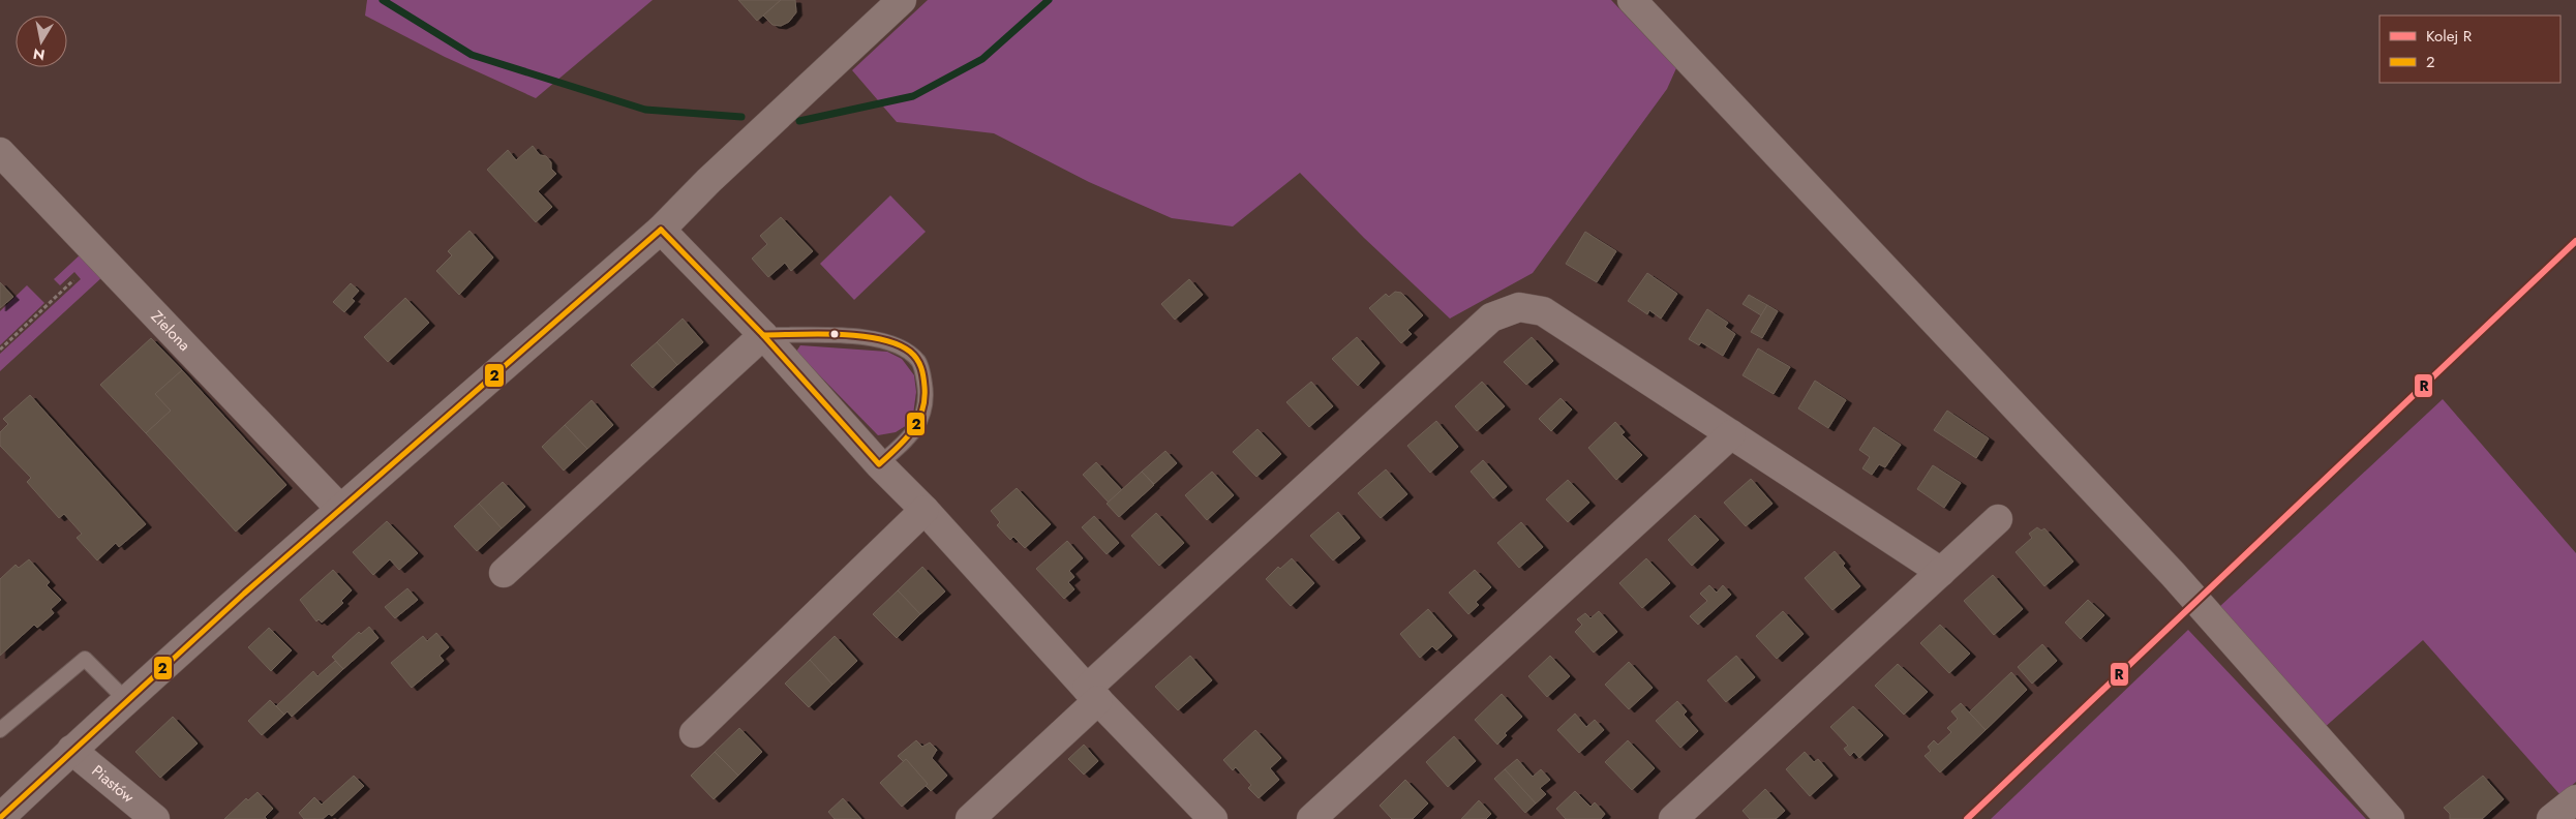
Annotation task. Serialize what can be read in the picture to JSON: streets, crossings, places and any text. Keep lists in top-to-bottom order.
{
  "streets": {
    "street": ["Zielona", "Piastów"]
  },
  "lines": ["transit line 2", "rail line R"],
  "legend": ["Kolej R", "2"],
  "north": "bottom"
}
